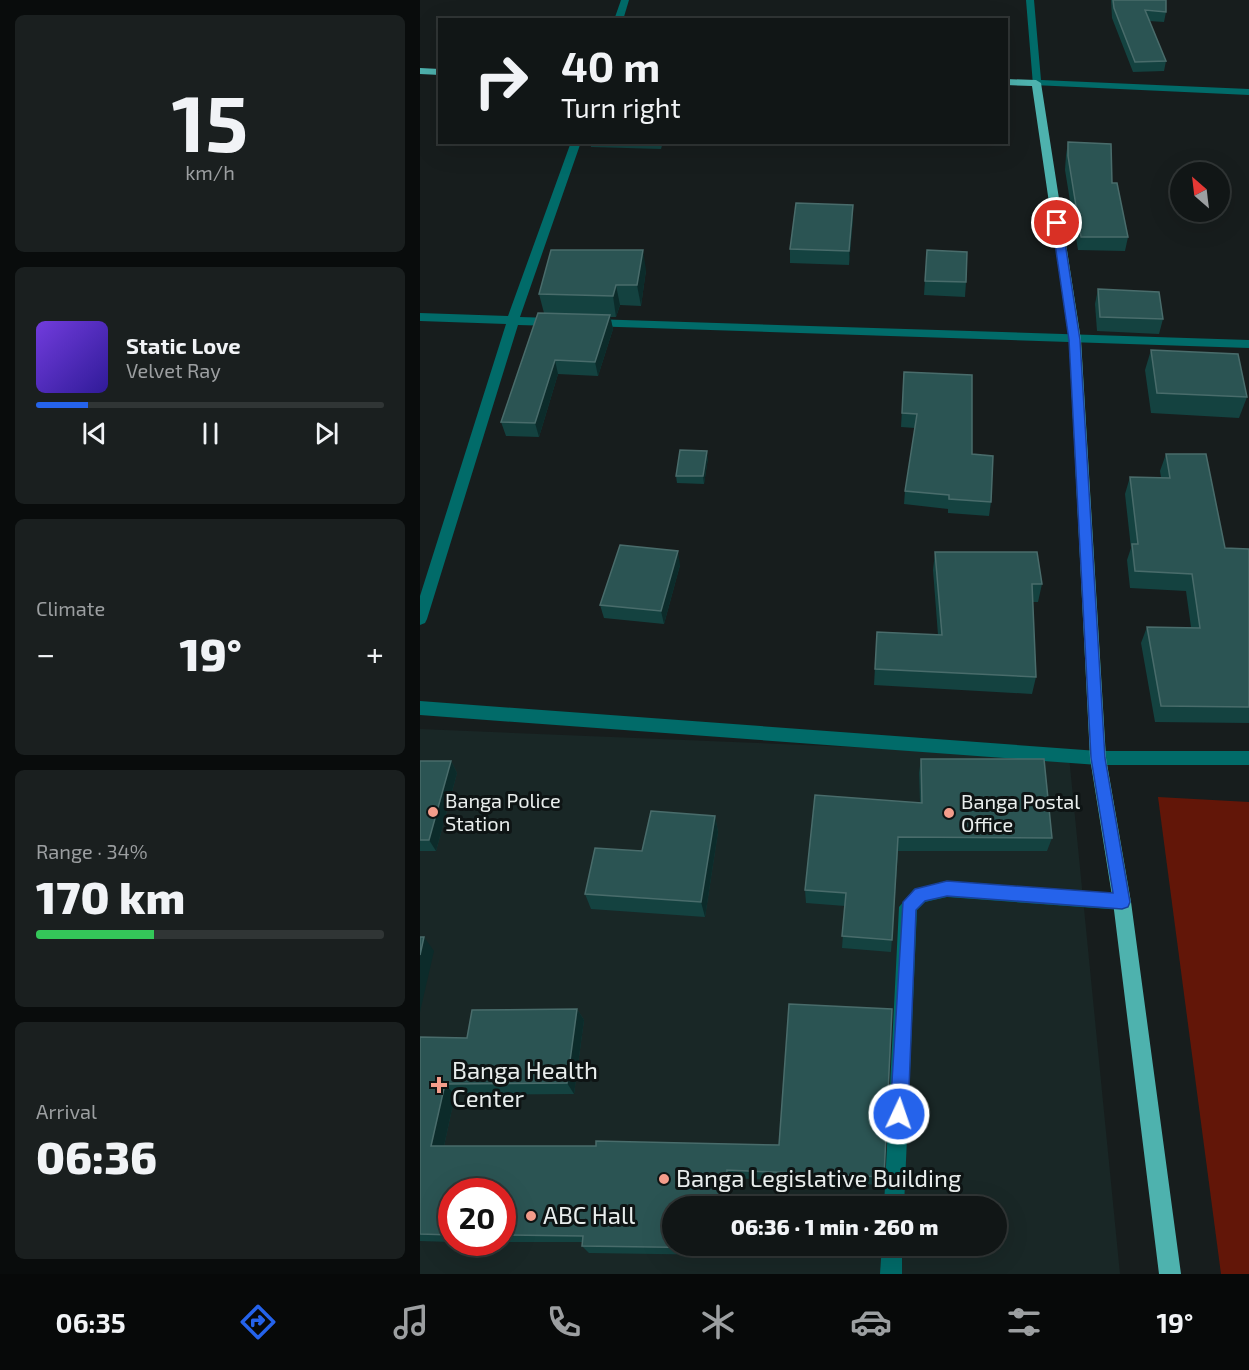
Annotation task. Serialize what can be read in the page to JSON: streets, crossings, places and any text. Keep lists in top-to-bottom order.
{
  "places": {
    "other": [
      "Banga Police Station",
      "Banga Postal Office",
      "Banga Legislative Building",
      "ABC Hall"
    ],
    "health": ["Banga Health Center"]
  },
  "north": "top left",
  "page": {
    "tile": [
      ["15", "km/h"],
      "Climate",
      ["Range · 34%", "170 km"],
      ["Arrival", "06:36"]
    ],
    "turn": ["40 m", "Turn right"],
    "song": ["Static Love", "Velvet Ray"],
    "heat": ["−", "19°", "+"],
    "limit": "20",
    "trip": "06:36 · 1 min · 260 m",
    "tabs": ["06:35", "19°"]
  }
}
